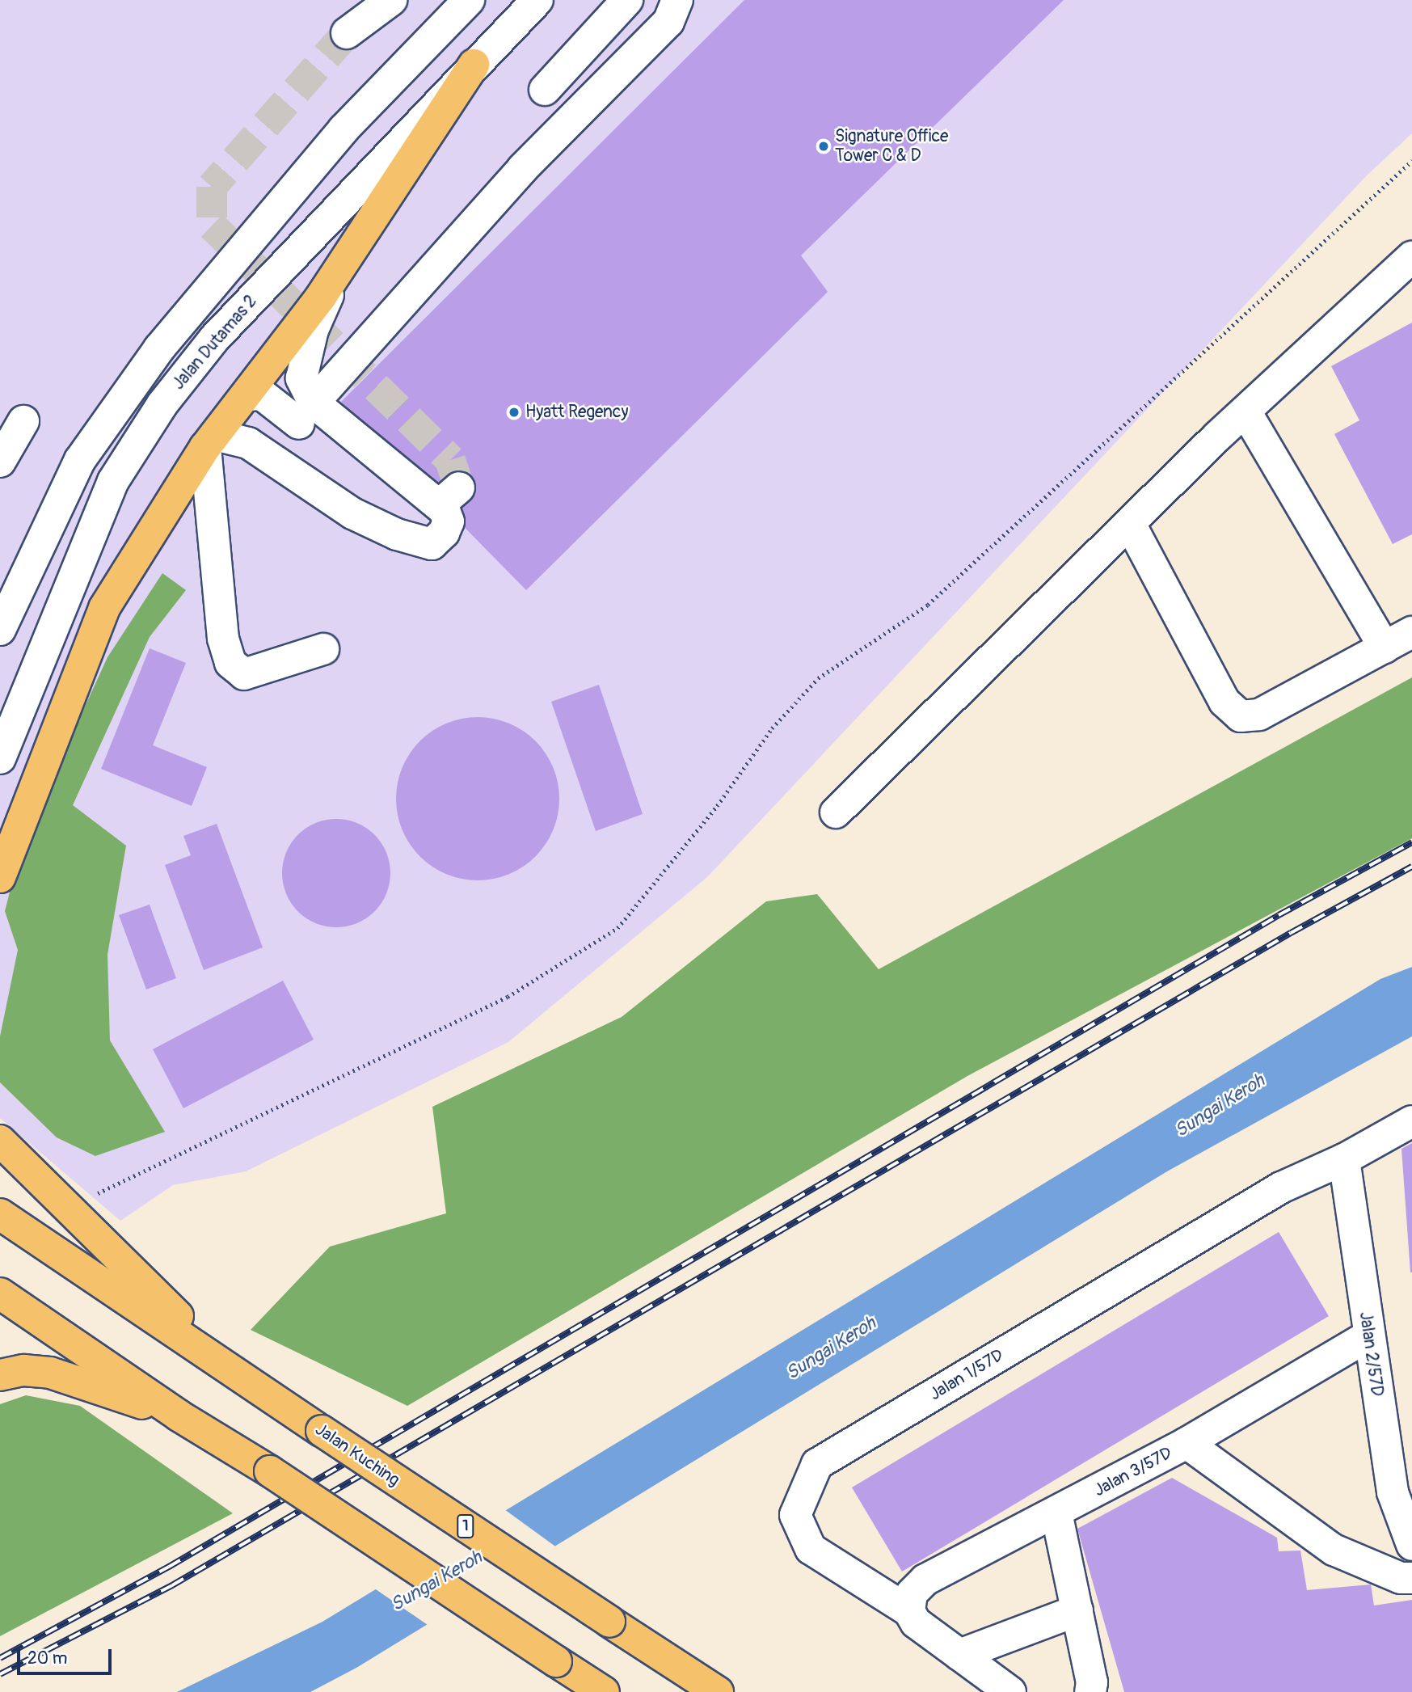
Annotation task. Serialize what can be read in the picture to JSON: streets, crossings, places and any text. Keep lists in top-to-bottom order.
{
  "streets": {
    "highway": ["Jalan Kuching", "1"],
    "street": [
      "Jalan Dutamas 2",
      "Jalan 2/57D",
      "Jalan 1/57D",
      "Jalan 3/57D"
    ]
  },
  "crossings": [
    ["Jalan 2/57D", "Jalan 1/57D"],
    ["Jalan 2/57D", "Jalan 3/57D"],
    ["Jalan 1/57D", "Jalan 3/57D"]
  ],
  "water": ["Sungai Keroh"],
  "places": ["Signature Office Tower C & D", "Hyatt Regency"],
  "scale_bar": "20 m"
}
